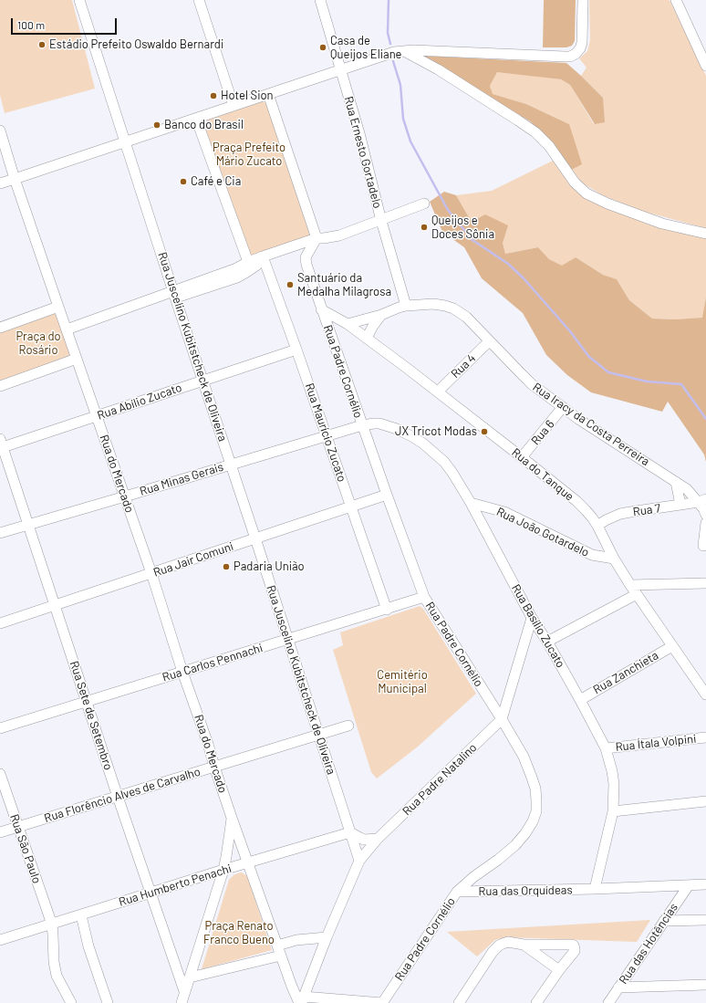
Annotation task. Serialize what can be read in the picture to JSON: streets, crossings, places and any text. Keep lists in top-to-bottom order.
{
  "streets": {
    "street": [
      "Rua Ernesto Gortadelo",
      "Rua Juscelino Kubitstcheck de Oliveira",
      "Rua 4",
      "Rua Padre Cornélio",
      "Rua Abílio Zucato",
      "Rua Iracy da Costa Perreira",
      "Rua Maurício Zucato",
      "Rua 6",
      "Rua do Mercado",
      "Rua do Tanque",
      "Rua Minas Gerais",
      "Rua 7",
      "Rua João Gotardelo",
      "Rua Jair Comuni",
      "Rua Basílio Zucato",
      "Rua Carlos Pennachi",
      "Rua Zanchieta",
      "Rua Sete de Setembro",
      "Rua Ítala Volpini",
      "Rua Padre Natalino",
      "Rua Florêncio Alves de Carvalho",
      "Rua São Paulo",
      "Rua Humberto Penachi",
      "Rua das Orquídeas",
      "Rua das Hotências"
    ]
  },
  "crossings": [
    ["Rua Ernesto Gortadelo", "Rua Iracy da Costa Perreira"],
    ["Rua Juscelino Kubitstcheck de Oliveira", "Rua Abílio Zucato"],
    ["Rua Juscelino Kubitstcheck de Oliveira", "Rua Minas Gerais"],
    ["Rua Juscelino Kubitstcheck de Oliveira", "Rua Jair Comuni"],
    ["Rua Juscelino Kubitstcheck de Oliveira", "Rua Carlos Pennachi"],
    ["Rua Juscelino Kubitstcheck de Oliveira", "Rua Padre Natalino"],
    ["Rua Juscelino Kubitstcheck de Oliveira", "Rua Florêncio Alves de Carvalho"],
    ["Rua Juscelino Kubitstcheck de Oliveira", "Rua Humberto Penachi"],
    ["Rua 4", "Rua Iracy da Costa Perreira"],
    ["Rua 4", "Rua do Tanque"],
    ["Rua Padre Cornélio", "Rua do Tanque"],
    ["Rua Padre Cornélio", "Rua Minas Gerais"],
    ["Rua Padre Cornélio", "Rua Jair Comuni"],
    ["Rua Padre Cornélio", "Rua Basílio Zucato"],
    ["Rua Padre Cornélio", "Rua Carlos Pennachi"],
    ["Rua Padre Cornélio", "Rua Padre Natalino"],
    ["Rua Padre Cornélio", "Rua das Orquídeas"],
    ["Rua Abílio Zucato", "Rua Maurício Zucato"],
    ["Rua Abílio Zucato", "Rua do Mercado"],
    ["Rua Abílio Zucato", "Rua Sete de Setembro"],
    ["Rua Iracy da Costa Perreira", "Rua 6"],
    ["Rua Iracy da Costa Perreira", "Rua do Tanque"],
    ["Rua Iracy da Costa Perreira", "Rua 7"],
    ["Rua Maurício Zucato", "Rua Minas Gerais"],
    ["Rua Maurício Zucato", "Rua Jair Comuni"],
    ["Rua Maurício Zucato", "Rua Carlos Pennachi"],
    ["Rua 6", "Rua do Tanque"],
    ["Rua do Mercado", "Rua Minas Gerais"],
    ["Rua do Mercado", "Rua Jair Comuni"],
    ["Rua do Mercado", "Rua Carlos Pennachi"],
    ["Rua do Mercado", "Rua Florêncio Alves de Carvalho"],
    ["Rua do Tanque", "Rua 7"],
    ["Rua do Tanque", "Rua João Gotardelo"],
    ["Rua do Tanque", "Rua Zanchieta"],
    ["Rua Minas Gerais", "Rua Basílio Zucato"],
    ["Rua Minas Gerais", "Rua Sete de Setembro"],
    ["Rua João Gotardelo", "Rua Basílio Zucato"],
    ["Rua Jair Comuni", "Rua Sete de Setembro"],
    ["Rua Basílio Zucato", "Rua Zanchieta"],
    ["Rua Basílio Zucato", "Rua Ítala Volpini"],
    ["Rua Basílio Zucato", "Rua das Orquídeas"],
    ["Rua Carlos Pennachi", "Rua Sete de Setembro"],
    ["Rua Sete de Setembro", "Rua Florêncio Alves de Carvalho"],
    ["Rua Sete de Setembro", "Rua Humberto Penachi"],
    ["Rua Florêncio Alves de Carvalho", "Rua São Paulo"],
    ["Rua São Paulo", "Rua Humberto Penachi"],
    ["Rua das Orquídeas", "Rua das Hotências"]
  ],
  "parks": [
    "Praça Prefeito Mário Zucato",
    "Praça do Rosário",
    "Cemitério Municipal",
    "Praça Renato Franco Bueno"
  ],
  "places": [
    "Estádio Prefeito Oswaldo Bernardi",
    "Casa de Queijos Eliane",
    "Hotel Sion",
    "Banco do Brasil",
    "Café e Cia",
    "Queijos e Doces Sônia",
    "Santuário da Medalha Milagrosa",
    "JX Tricot Modas",
    "Padaria União"
  ],
  "scale_bar": "100 m"
}
